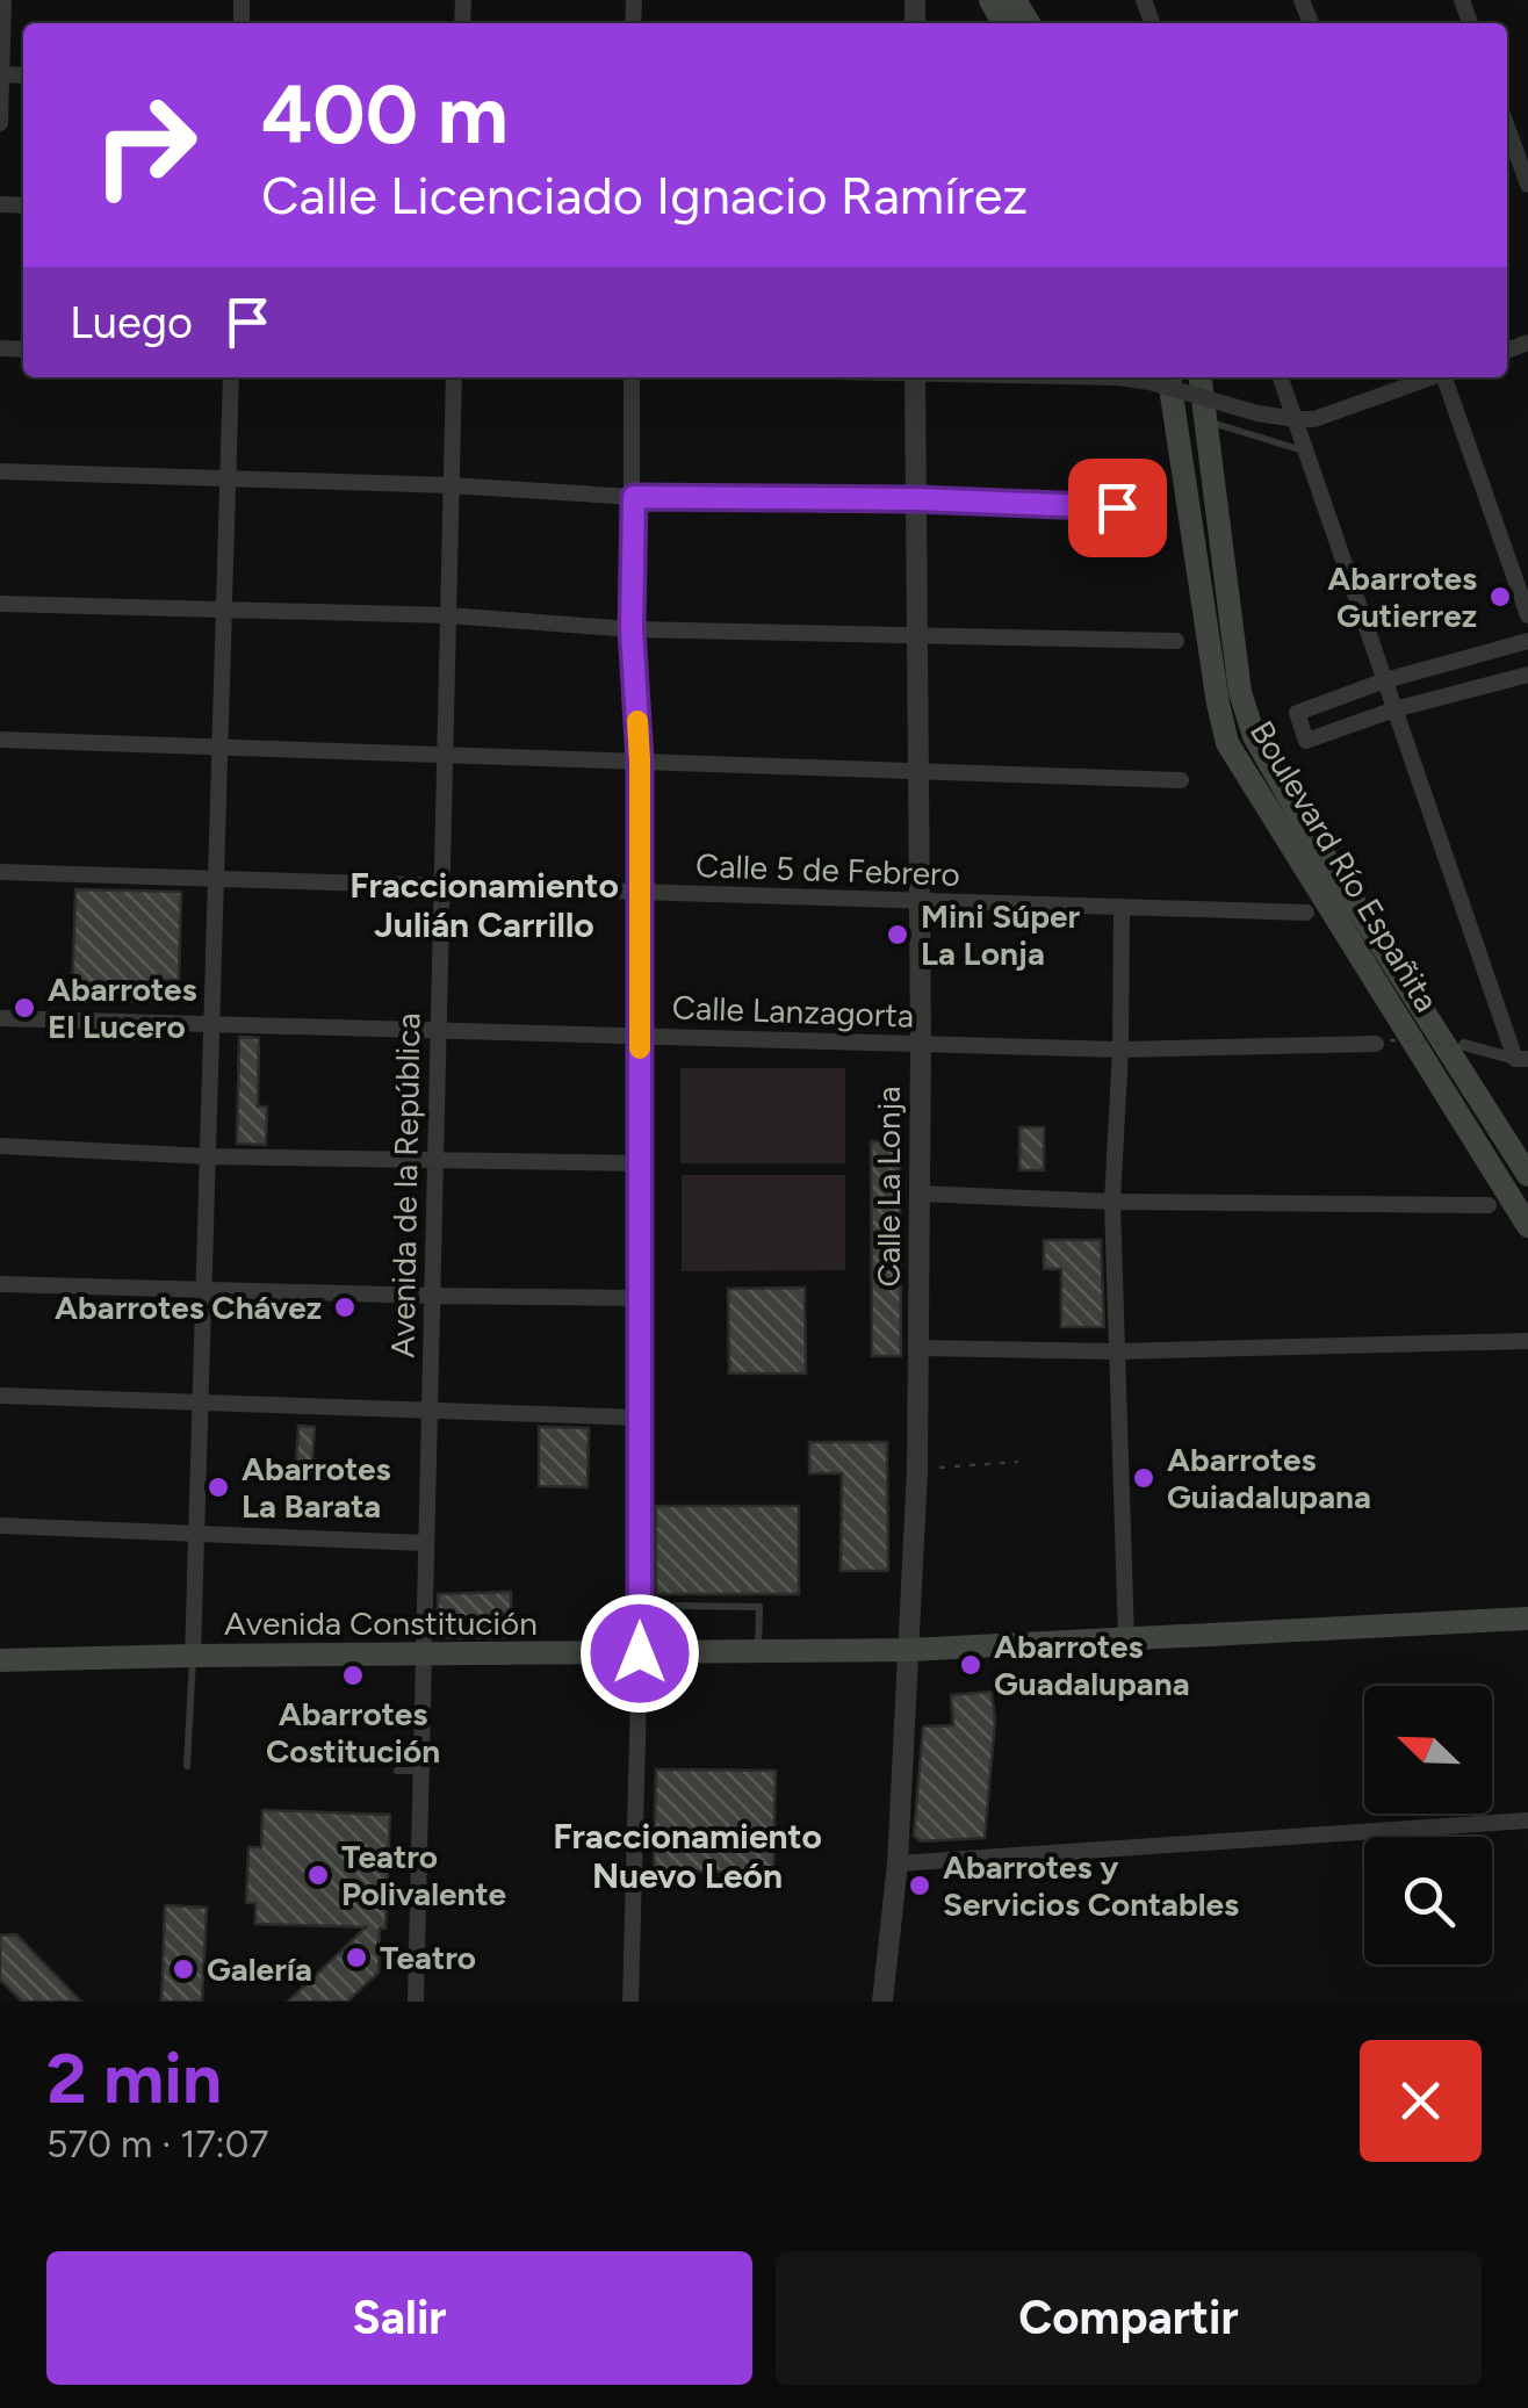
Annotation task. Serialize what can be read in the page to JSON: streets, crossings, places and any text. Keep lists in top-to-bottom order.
{
  "streets": {
    "main road": ["Boulevard Río Españita", "Avenida Constitución"],
    "street": [
      "Calle 5 de Febrero",
      "Calle Lanzagorta",
      "Avenida de la República",
      "Calle La Lonja"
    ]
  },
  "crossings": [
    ["Calle 5 de Febrero", "Avenida de la República"],
    ["Calle 5 de Febrero", "Calle La Lonja"],
    ["Calle Lanzagorta", "Avenida de la República"],
    ["Calle Lanzagorta", "Calle La Lonja"],
    ["Avenida de la República", "Avenida Constitución"],
    ["Calle La Lonja", "Avenida Constitución"]
  ],
  "districts": ["Fraccionamiento Julián Carrillo", "Fraccionamiento Nuevo León"],
  "places": [
    "Abarrotes Gutierrez",
    "Mini Súper La Lonja",
    "Abarrotes El Lucero",
    "Abarrotes Chávez",
    "Abarrotes Guiadalupana",
    "Abarrotes La Barata",
    "Abarrotes Guadalupana",
    "Abarrotes Costitución",
    "Teatro Polivalente",
    "Abarrotes y Servicios Contables",
    "Teatro",
    "Galería"
  ],
  "north": "top left",
  "page": {
    "turn": ["400 m", "Calle Licenciado Ignacio Ramírez"],
    "then": "Luego",
    "heading": ["2 min", "570 m · 17:07"],
    "buttons": ["Salir", "Compartir"]
  }
}
